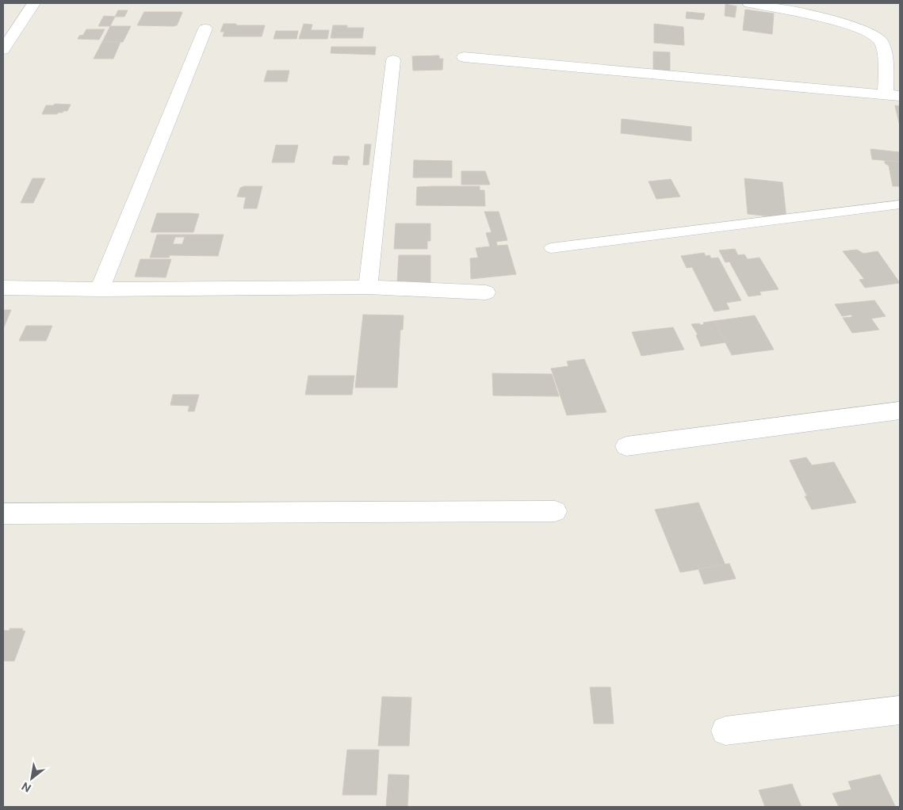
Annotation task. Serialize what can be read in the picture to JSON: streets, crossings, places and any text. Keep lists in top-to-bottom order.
{
  "north": "bottom left"
}
